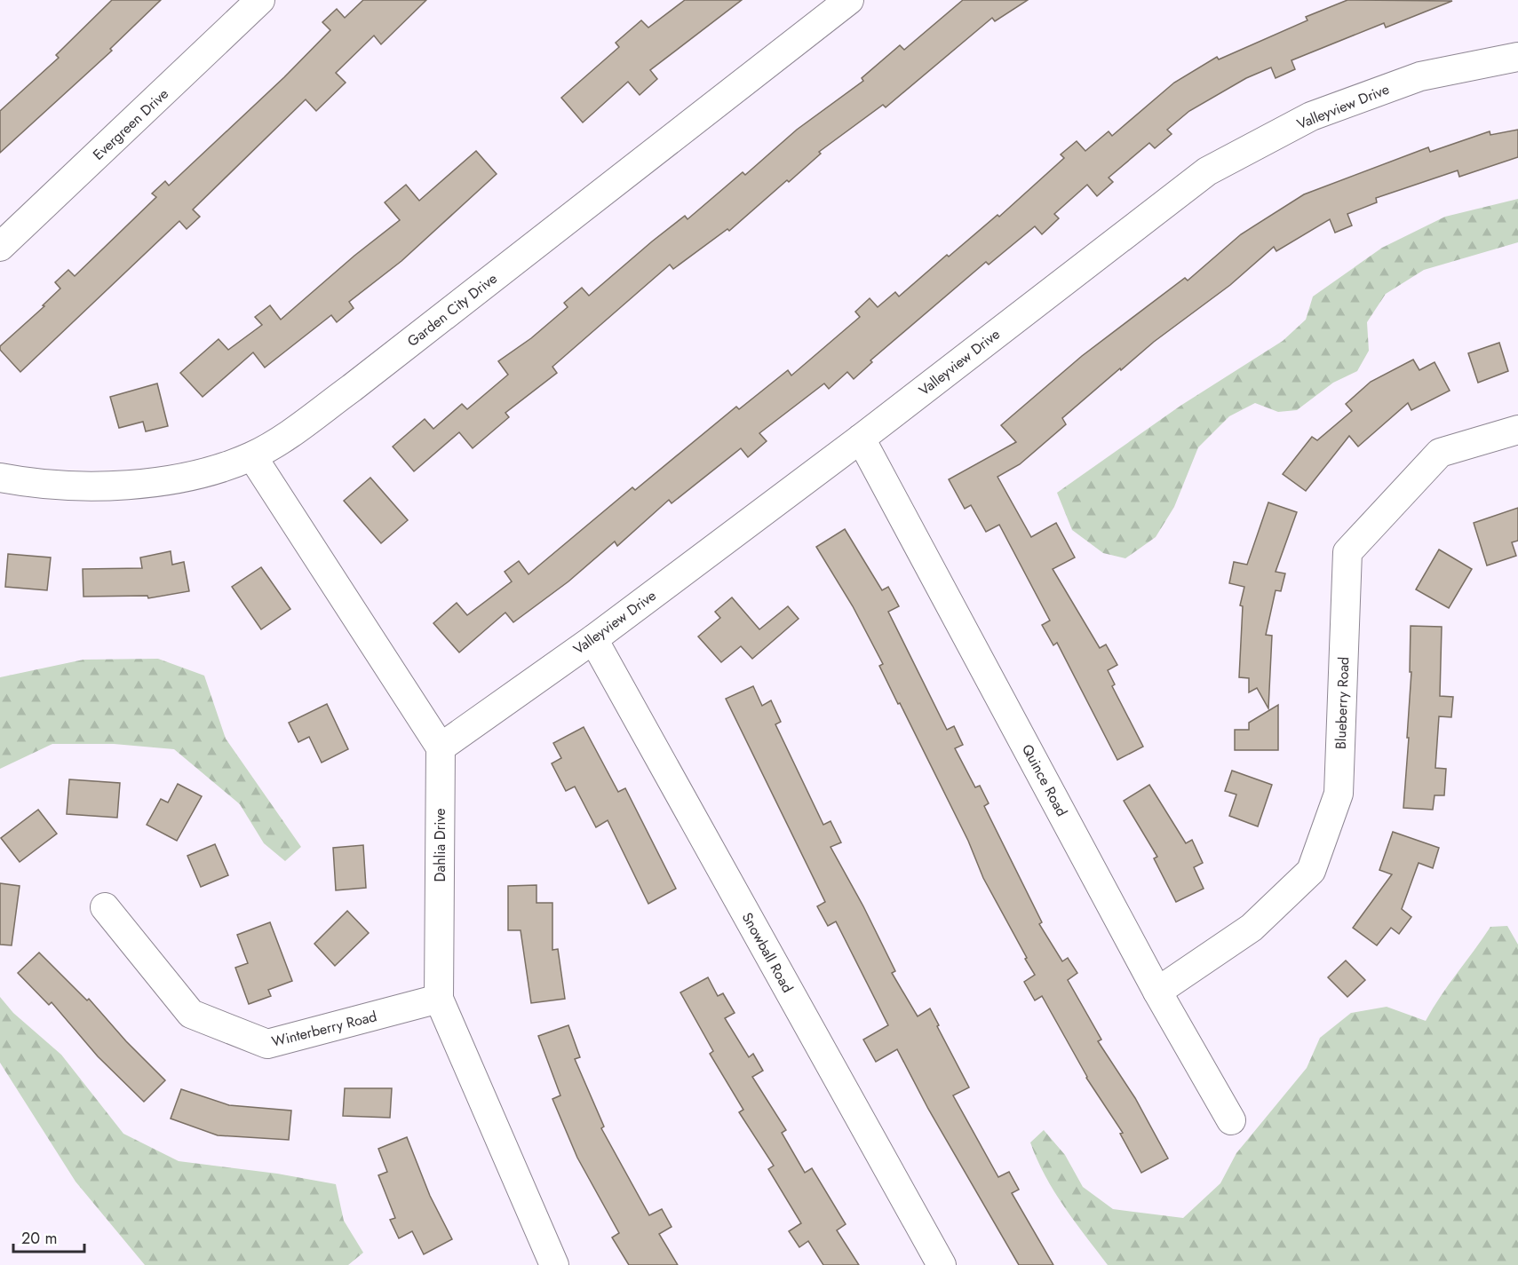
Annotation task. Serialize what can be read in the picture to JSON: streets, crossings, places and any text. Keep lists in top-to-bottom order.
{
  "streets": {
    "street": [
      "Valleyview Drive",
      "Evergreen Drive",
      "Garden City Drive",
      "Blueberry Road",
      "Quince Road",
      "Dahlia Drive",
      "Snowball Road",
      "Winterberry Road"
    ]
  },
  "crossings": [
    ["Valleyview Drive", "Quince Road"],
    ["Valleyview Drive", "Dahlia Drive"],
    ["Valleyview Drive", "Snowball Road"],
    ["Blueberry Road", "Quince Road"],
    ["Dahlia Drive", "Winterberry Road"]
  ],
  "scale_bar": "20 m"
}
